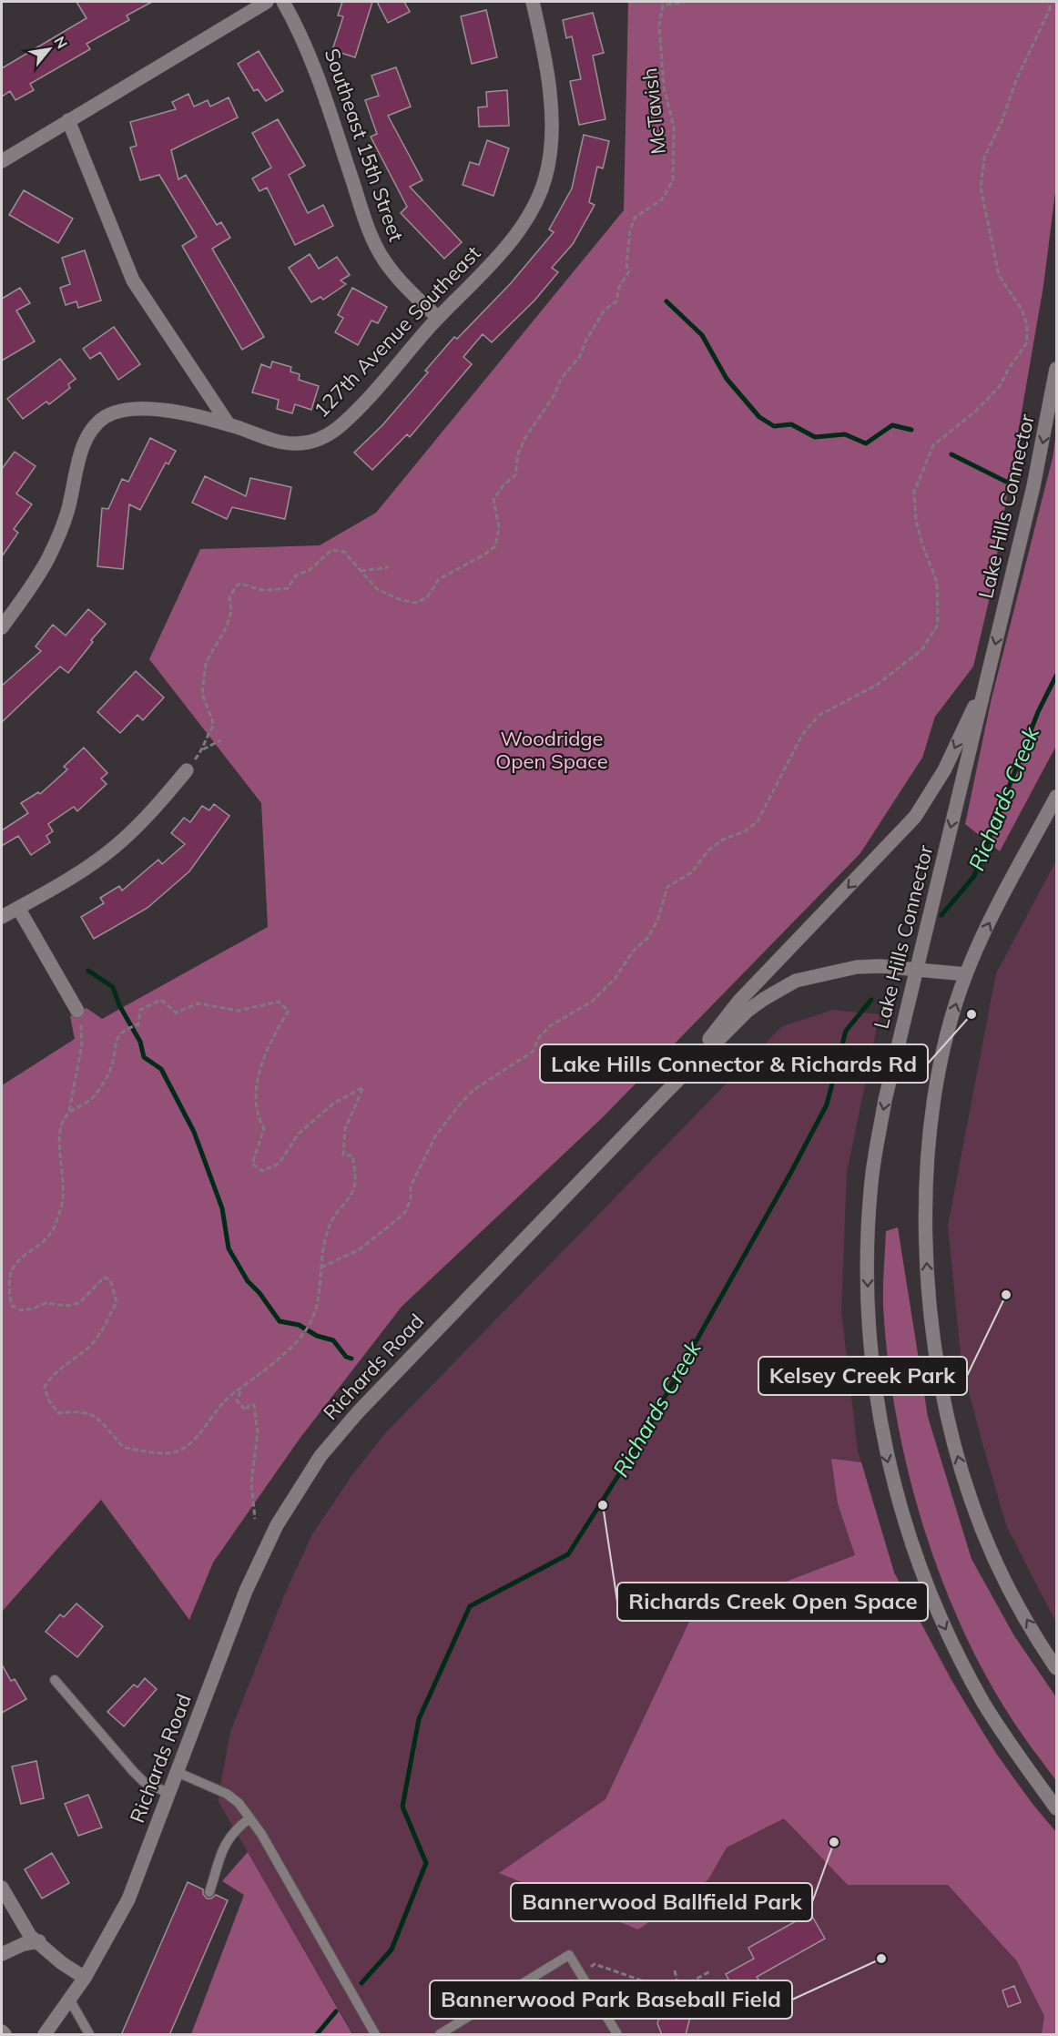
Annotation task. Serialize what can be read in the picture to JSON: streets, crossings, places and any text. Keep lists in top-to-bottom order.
{
  "streets": {
    "main road": [
      "Southeast 15th Street",
      "127th Avenue Southeast",
      "Lake Hills Connector",
      "Richards Road"
    ],
    "path": ["McTavish"]
  },
  "crossings": [
    ["Southeast 15th Street", "127th Avenue Southeast"],
    ["Lake Hills Connector", "Richards Road"]
  ],
  "water": ["Richards Creek"],
  "parks": ["Woodridge Open Space"],
  "places": [
    "Lake Hills Connector & Richards Rd",
    "Kelsey Creek Park",
    "Richards Creek Open Space",
    "Bannerwood Ballfield Park",
    "Bannerwood Park Baseball Field"
  ],
  "north": "top right"
}
